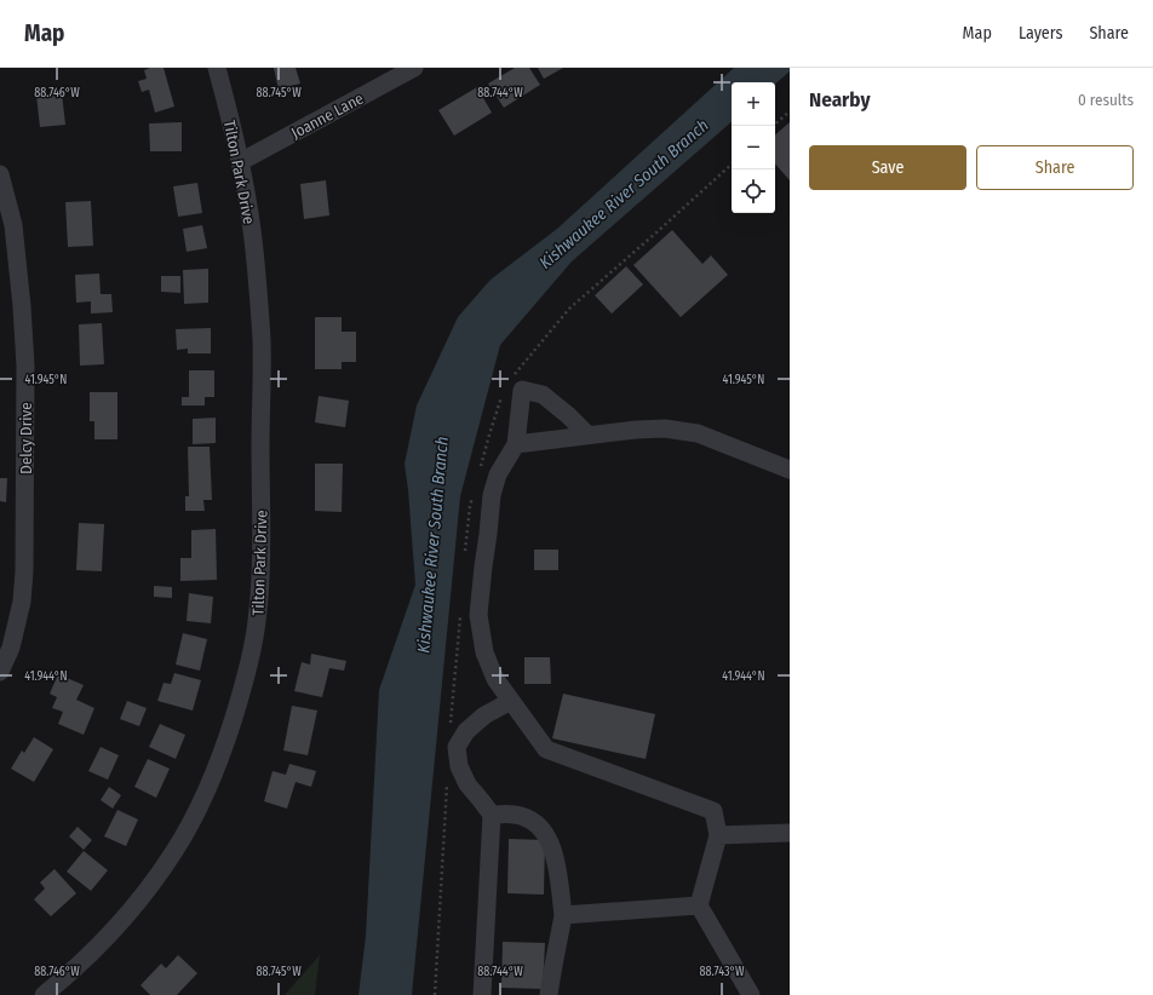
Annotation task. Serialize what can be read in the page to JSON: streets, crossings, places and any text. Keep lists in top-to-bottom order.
{
  "streets": {
    "street": ["Joanne Lane", "Tilton Park Drive", "Delcy Drive"]
  },
  "crossings": [
    ["Joanne Lane", "Tilton Park Drive"]
  ],
  "water": ["Kishwaukee River South Branch"],
  "page": {
    "header": "Map",
    "nav": ["Map", "Layers", "Share"],
    "heading": ["Nearby", "0 results"],
    "map_buttons": ["+", "−"],
    "buttons": ["Save", "Share"]
  },
  "coordinates": [
    "88.746°W",
    "88.745°W",
    "88.744°W",
    "41.945°N",
    "41.944°N",
    "88.743°W"
  ]
}
